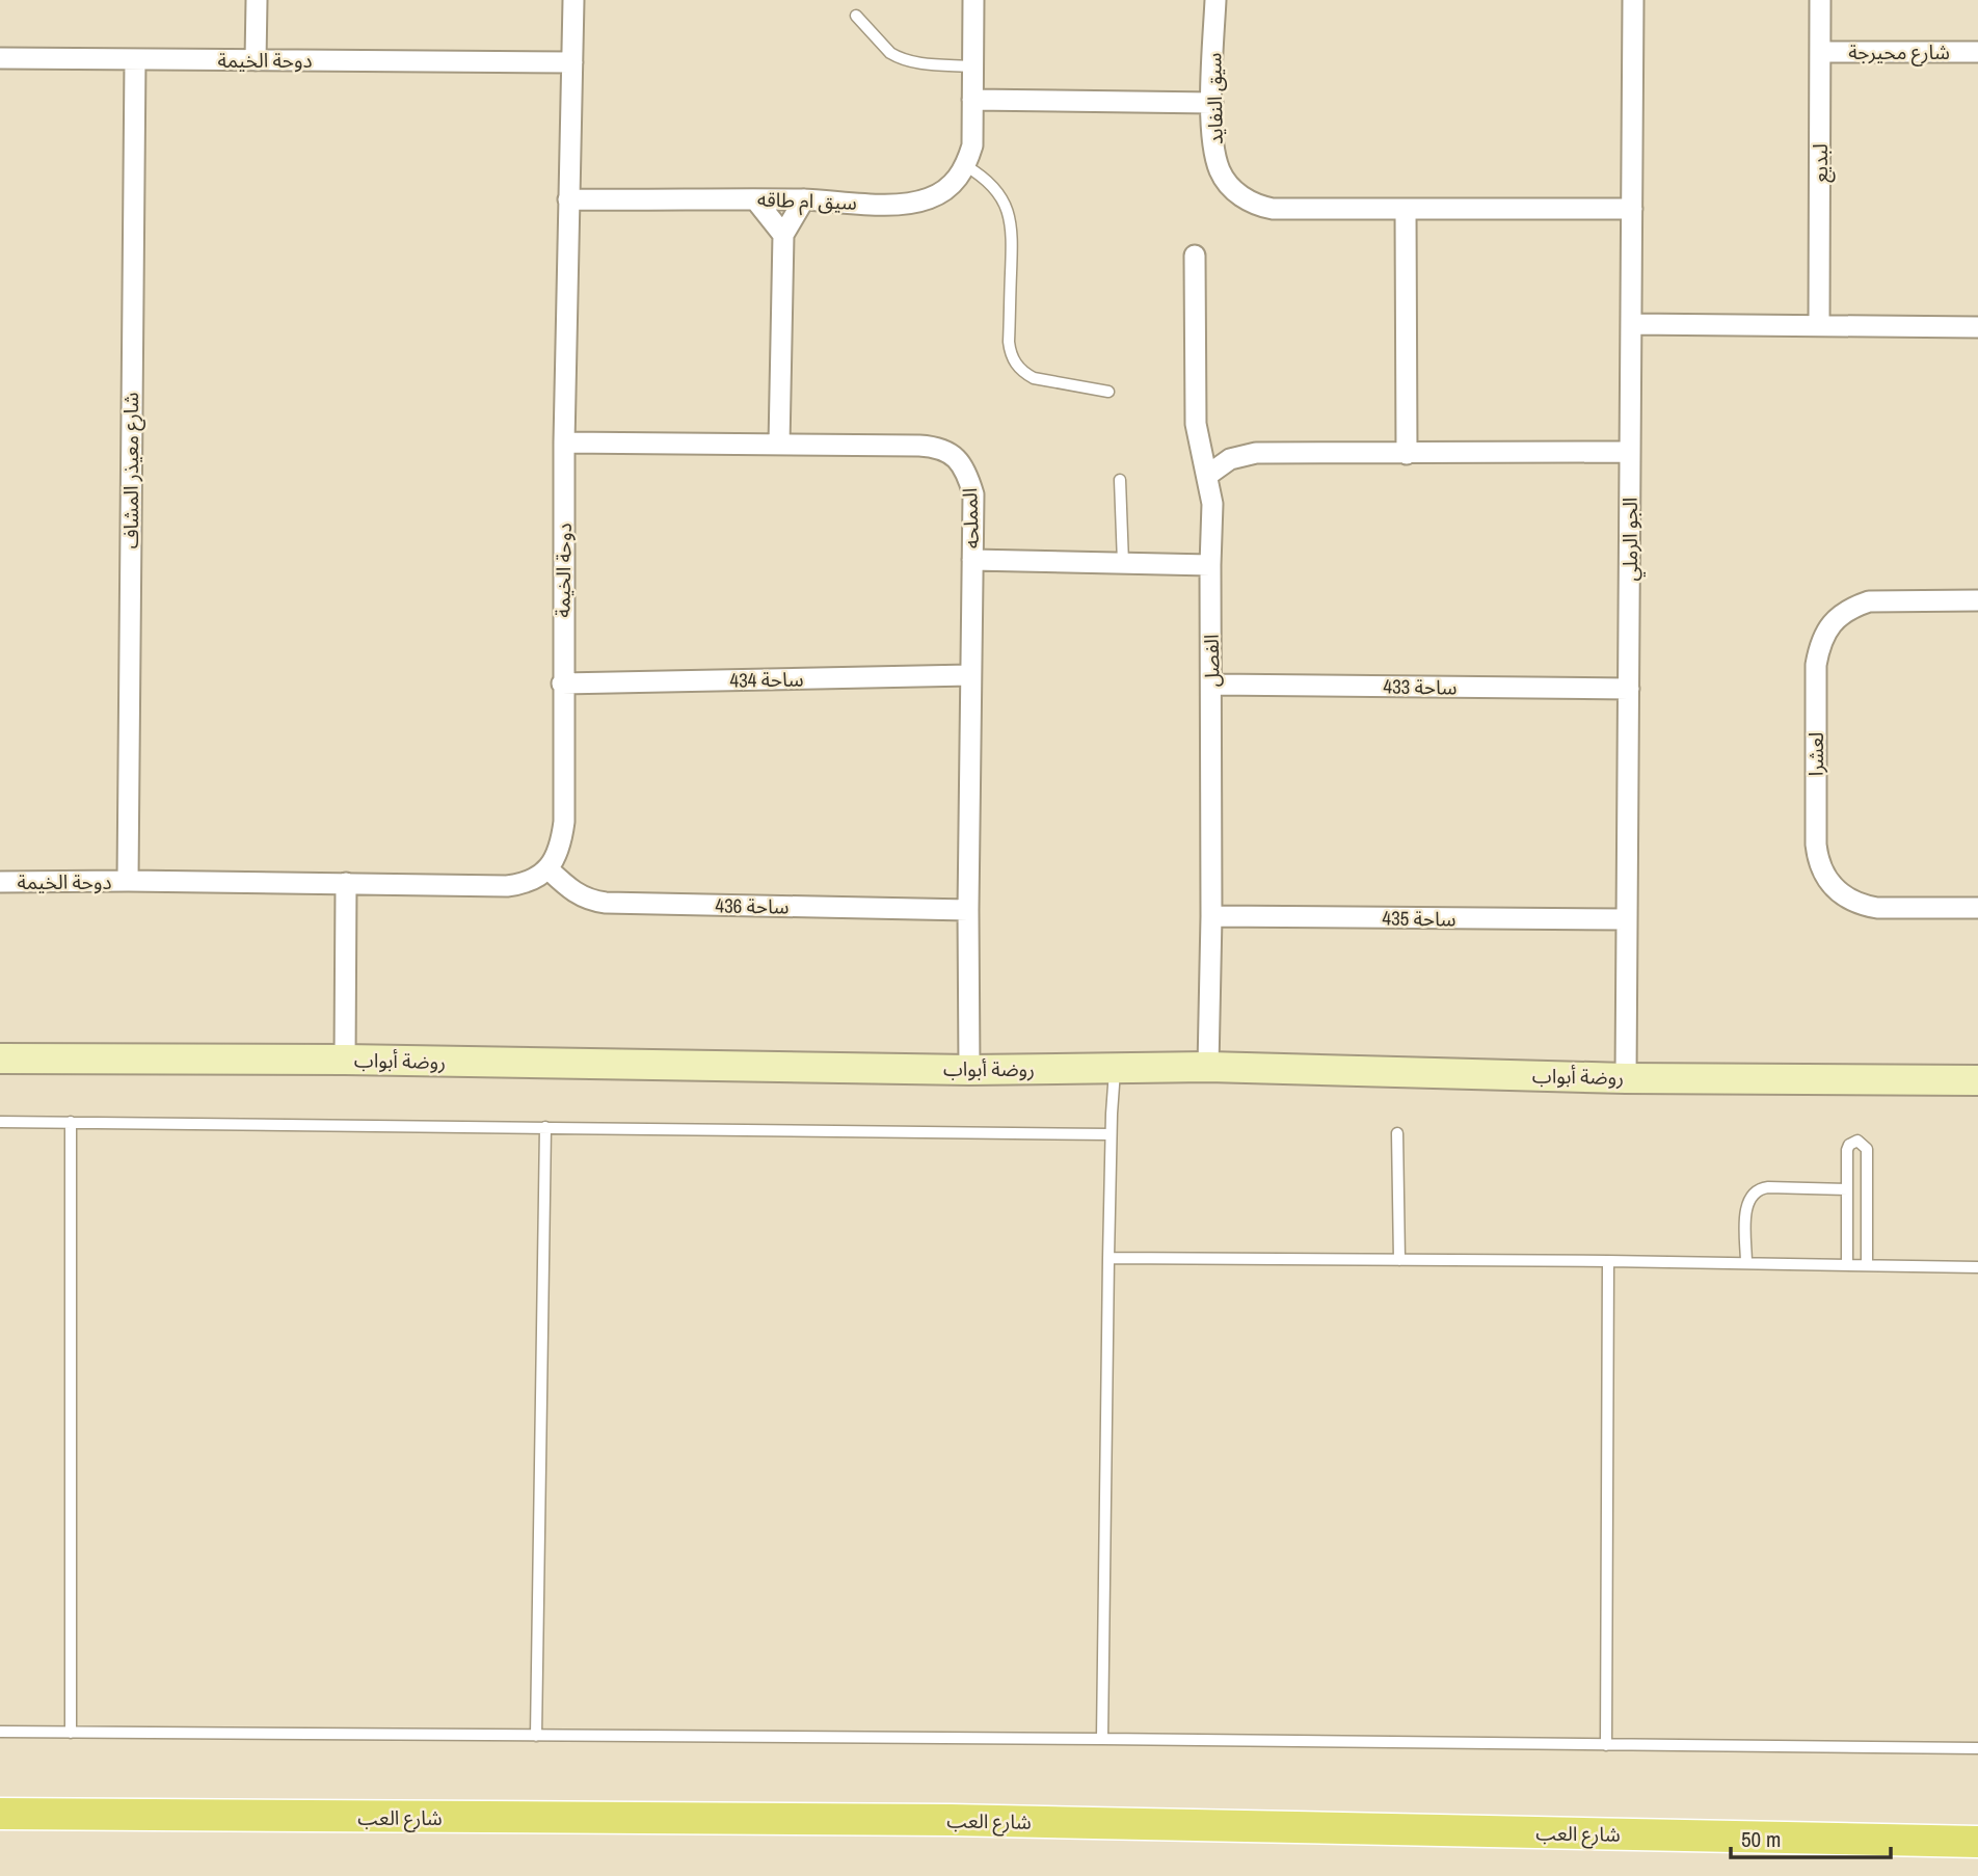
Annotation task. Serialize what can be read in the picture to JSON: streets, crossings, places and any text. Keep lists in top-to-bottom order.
{
  "streets": {
    "main road": ["شارع العب"],
    "street": [
      "شارع محيرجة",
      "دوحة الخيمة",
      "سيق النفايد",
      "لبديع",
      "سيق ام طاقه",
      "شارع معيذر المشاف",
      "المملحه",
      "الجو الرملي",
      "الفصل",
      "ساحة 434",
      "ساحة 433",
      "لعشرا",
      "ساحة 436",
      "ساحة 435",
      "روضة أبواب"
    ]
  },
  "crossings": [
    ["شارع محيرجة", "لبديع"],
    ["دوحة الخيمة", "سيق ام طاقه"],
    ["دوحة الخيمة", "شارع معيذر المشاف"],
    ["دوحة الخيمة", "المملحه"],
    ["دوحة الخيمة", "ساحة 434"],
    ["دوحة الخيمة", "ساحة 436"],
    ["سيق النفايد", "الجو الرملي"],
    ["المملحه", "ساحة 434"],
    ["المملحه", "ساحة 436"],
    ["المملحه", "روضة أبواب"],
    ["الجو الرملي", "ساحة 433"],
    ["الجو الرملي", "ساحة 435"],
    ["الجو الرملي", "روضة أبواب"],
    ["الفصل", "ساحة 433"],
    ["الفصل", "ساحة 435"],
    ["الفصل", "روضة أبواب"]
  ],
  "scale_bar": "50 m"
}
